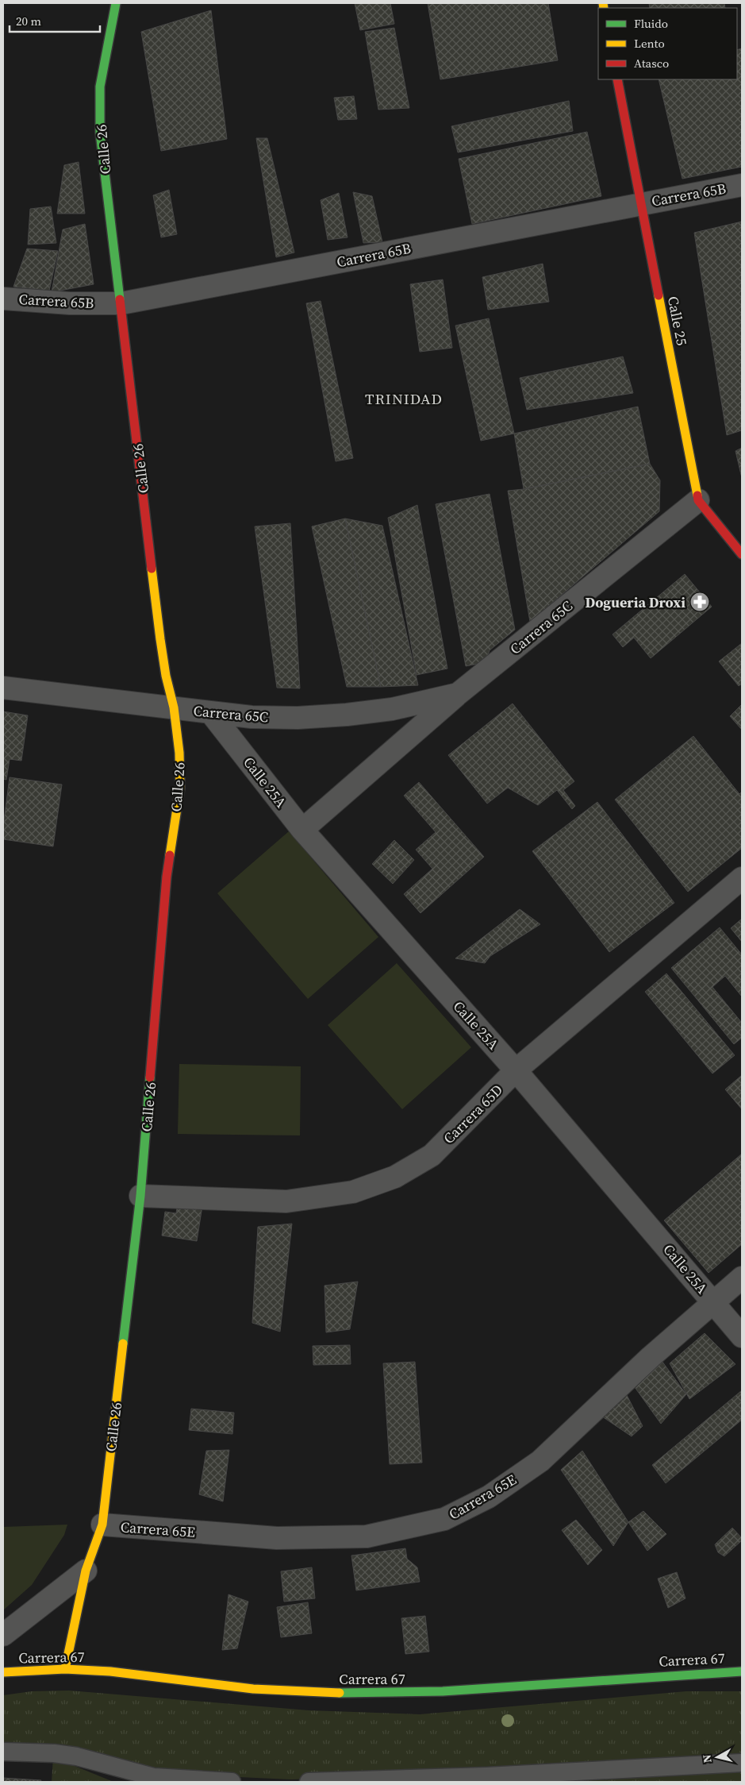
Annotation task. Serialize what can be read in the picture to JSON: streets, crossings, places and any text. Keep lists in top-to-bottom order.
{
  "streets": {
    "street": [
      "Calle 26",
      "Carrera 65B",
      "Calle 25",
      "Carrera 65C",
      "Calle 25A",
      "Carrera 65D",
      "Carrera 65E",
      "Carrera 67"
    ]
  },
  "crossings": [
    ["Calle 26", "Carrera 65B"],
    ["Calle 26", "Carrera 65C"],
    ["Calle 26", "Carrera 65D"],
    ["Calle 26", "Carrera 65E"],
    ["Calle 26", "Carrera 67"],
    ["Carrera 65B", "Calle 25"],
    ["Calle 25", "Carrera 65C"],
    ["Carrera 65C", "Calle 25A"],
    ["Calle 25A", "Carrera 65D"],
    ["Calle 25A", "Carrera 65E"]
  ],
  "districts": ["TRINIDAD"],
  "places": {
    "pharmacy": ["Dogueria Droxi"]
  },
  "legend": ["Fluido", "Lento", "Atasco"],
  "scale_bar": "20 m",
  "north": "left"
}
